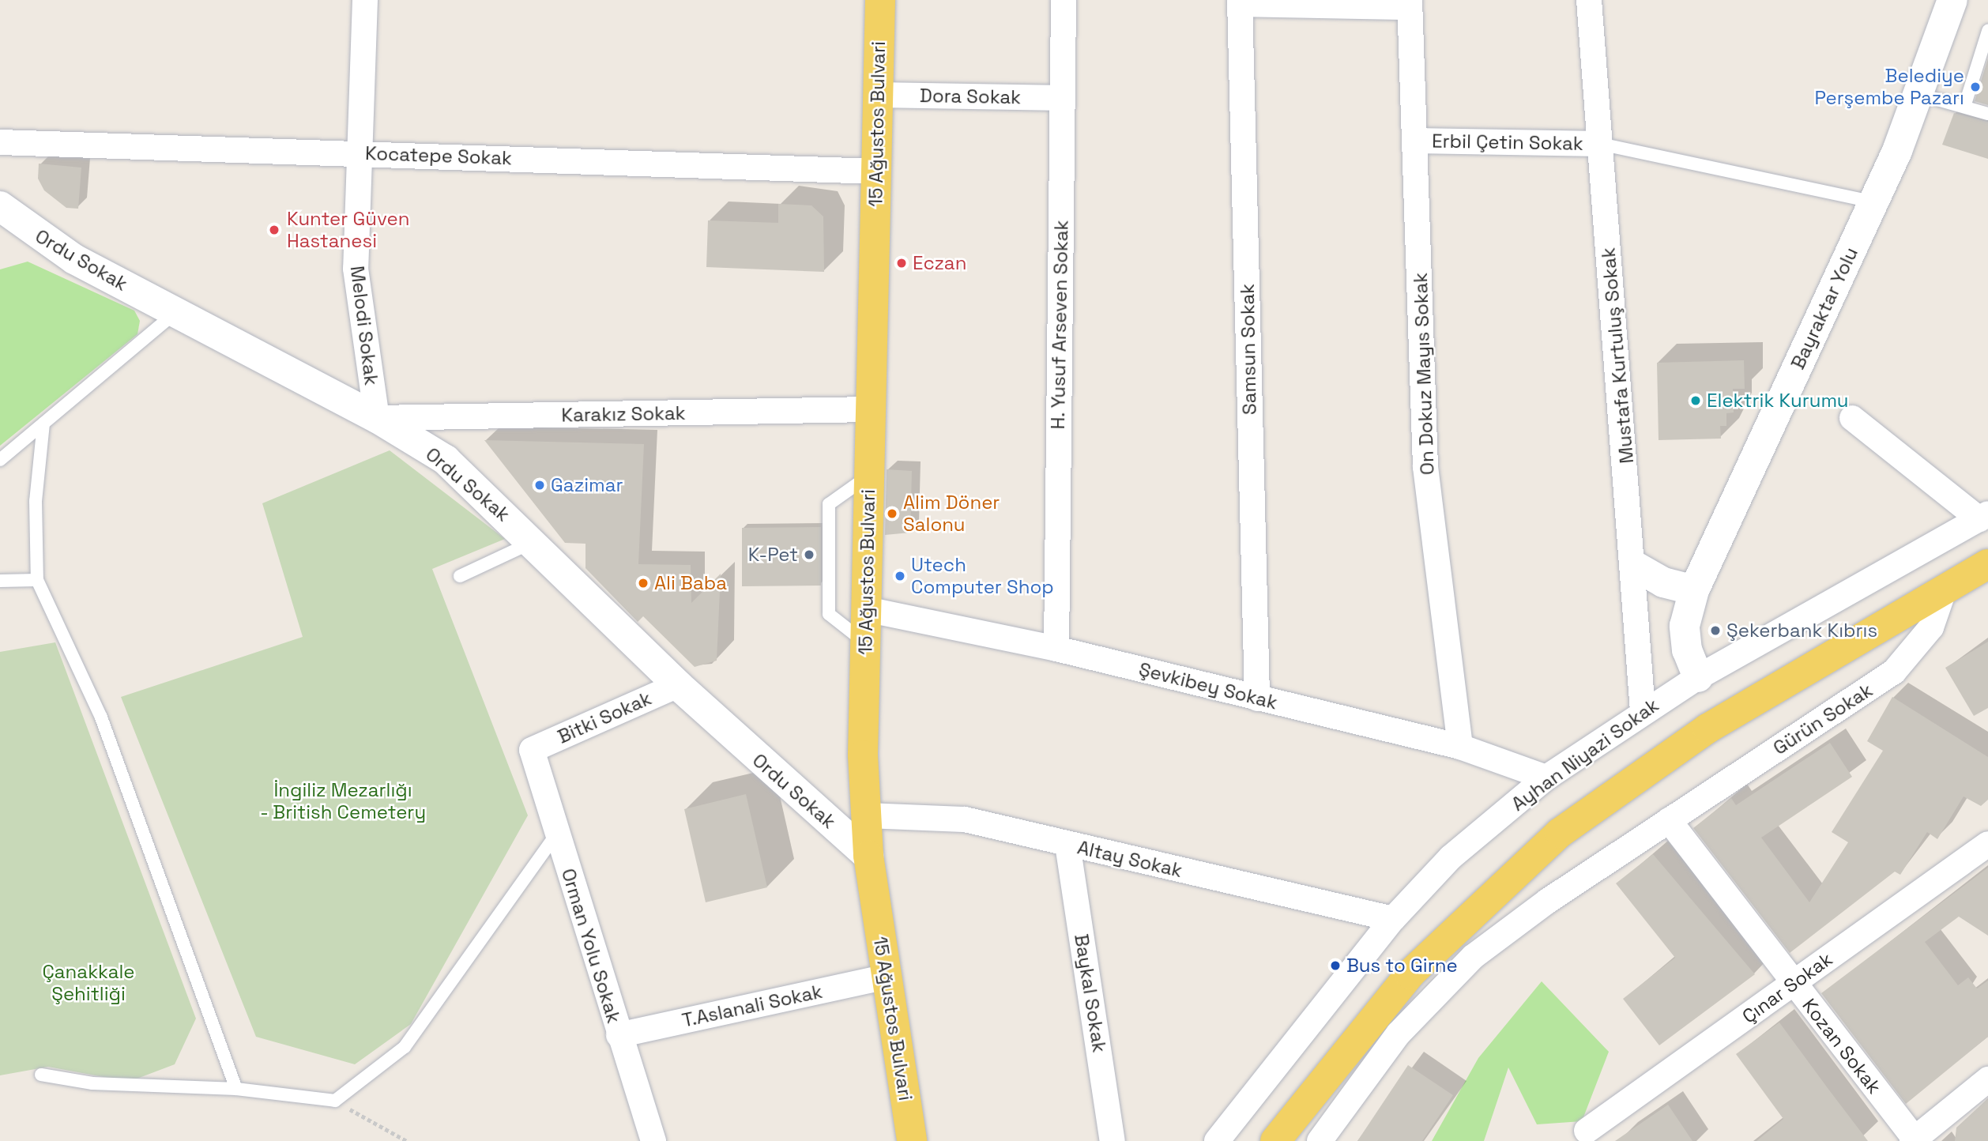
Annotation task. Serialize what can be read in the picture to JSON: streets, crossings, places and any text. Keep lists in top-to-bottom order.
{
  "streets": {
    "main road": ["15 Ağustos Bulvari"],
    "street": [
      "Dora Sokak",
      "Erbil Çetin Sokak",
      "Kocatepe Sokak",
      "Ordu Sokak",
      "Bayraktar Yolu",
      "H. Yusuf Arseven Sokak",
      "Melodi Sokak",
      "Samsun Sokak",
      "Mustafa Kurtuluş Sokak",
      "On Dokuz Mayıs Sokak",
      "Karakız Sokak",
      "Şevkibey Sokak",
      "Bitki Sokak",
      "Gürün Sokak",
      "Ayhan Niyazi Sokak",
      "Altay Sokak",
      "Orman Yolu Sokak",
      "Çınar Sokak",
      "Baykal Sokak",
      "T.Aslanali Sokak",
      "Kozan Sokak"
    ]
  },
  "crossings": [
    ["Dora Sokak", "15 Ağustos Bulvari"],
    ["Dora Sokak", "H. Yusuf Arseven Sokak"],
    ["15 Ağustos Bulvari", "Kocatepe Sokak"],
    ["15 Ağustos Bulvari", "Ordu Sokak"],
    ["15 Ağustos Bulvari", "Karakız Sokak"],
    ["15 Ağustos Bulvari", "Şevkibey Sokak"],
    ["15 Ağustos Bulvari", "Altay Sokak"],
    ["15 Ağustos Bulvari", "T.Aslanali Sokak"],
    ["Erbil Çetin Sokak", "Mustafa Kurtuluş Sokak"],
    ["Erbil Çetin Sokak", "On Dokuz Mayıs Sokak"],
    ["Kocatepe Sokak", "Melodi Sokak"],
    ["Ordu Sokak", "Melodi Sokak"],
    ["Ordu Sokak", "Karakız Sokak"],
    ["Ordu Sokak", "Bitki Sokak"],
    ["Bayraktar Yolu", "Ayhan Niyazi Sokak"],
    ["H. Yusuf Arseven Sokak", "Şevkibey Sokak"],
    ["Melodi Sokak", "Karakız Sokak"],
    ["Samsun Sokak", "Şevkibey Sokak"],
    ["Mustafa Kurtuluş Sokak", "Ayhan Niyazi Sokak"],
    ["On Dokuz Mayıs Sokak", "Şevkibey Sokak"],
    ["Şevkibey Sokak", "Ayhan Niyazi Sokak"],
    ["Bitki Sokak", "Orman Yolu Sokak"],
    ["Gürün Sokak", "Kozan Sokak"],
    ["Ayhan Niyazi Sokak", "Altay Sokak"],
    ["Altay Sokak", "Baykal Sokak"],
    ["Orman Yolu Sokak", "T.Aslanali Sokak"],
    ["Çınar Sokak", "Kozan Sokak"]
  ],
  "parks": ["İngiliz Mezarlığı - British Cemetery", "Çanakkale Şehitliği"],
  "places": [
    "Belediye Perşembe Pazarı",
    "Kunter Güven Hastanesi",
    "Eczan",
    "Elektrik Kurumu",
    "Gazimar",
    "Alim Döner Salonu",
    "K-Pet",
    "Utech Computer Shop",
    "Ali Baba",
    "Şekerbank Kıbrıs",
    "Bus to Girne"
  ]
}
